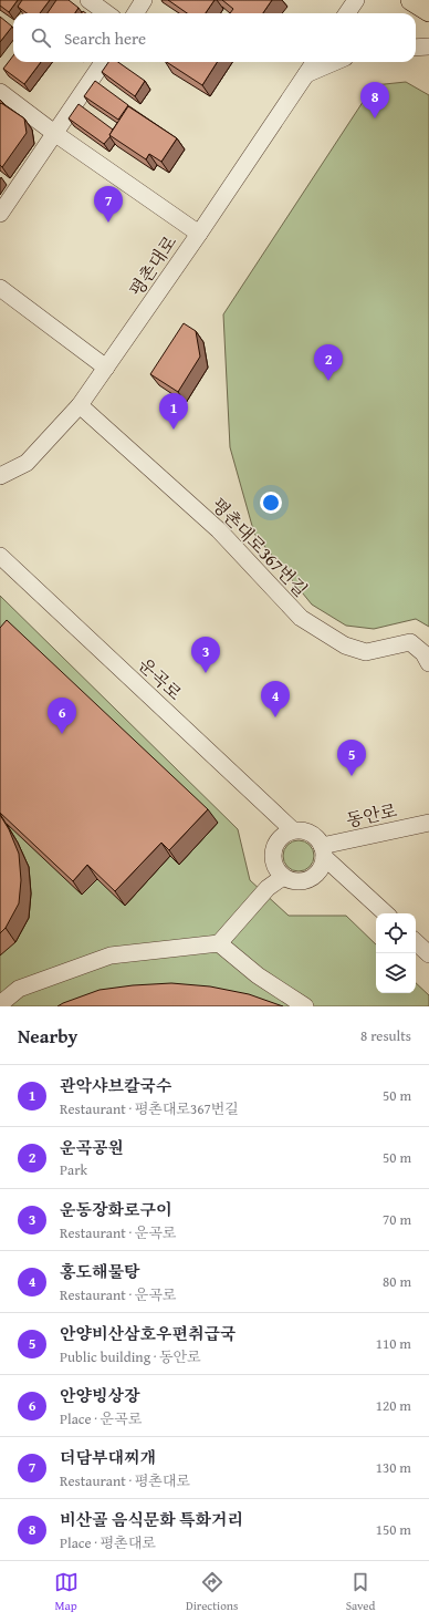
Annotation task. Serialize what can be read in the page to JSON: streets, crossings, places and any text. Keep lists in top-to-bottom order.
{
  "streets": {
    "street": [
      "평촌대로",
      "평촌대로367번길",
      "운곡로",
      "동안로"
    ]
  },
  "crossings": [
    ["평촌대로", "평촌대로367번길"],
    ["운곡로", "동안로"]
  ],
  "page": {
    "search": "Search here",
    "pins": [
      "8",
      "7",
      "2",
      "1",
      "3",
      "4",
      "6",
      "5"
    ],
    "heading": ["Nearby", "8 results"],
    "list": [
      {
        "mark": "1",
        "name": "관악샤브칼국수",
        "note": "Restaurant · 평촌대로367번길",
        "value": "50 m"
      },
      {
        "mark": "2",
        "name": "운곡공원",
        "note": "Park",
        "value": "50 m"
      },
      {
        "mark": "3",
        "name": "운동장화로구이",
        "note": "Restaurant · 운곡로",
        "value": "70 m"
      },
      {
        "mark": "4",
        "name": "홍도해물탕",
        "note": "Restaurant · 운곡로",
        "value": "80 m"
      },
      {
        "mark": "5",
        "name": "안양비산삼호우편취급국",
        "note": "Public building · 동안로",
        "value": "110 m"
      },
      {
        "mark": "6",
        "name": "안양빙상장",
        "note": "Place · 운곡로",
        "value": "120 m"
      },
      {
        "mark": "7",
        "name": "더담부대찌개",
        "note": "Restaurant · 평촌대로",
        "value": "130 m"
      },
      {
        "mark": "8",
        "name": "비산골 음식문화 특화거리",
        "note": "Place · 평촌대로",
        "value": "150 m"
      }
    ],
    "nav": ["Map", "Directions", "Saved"]
  }
}
